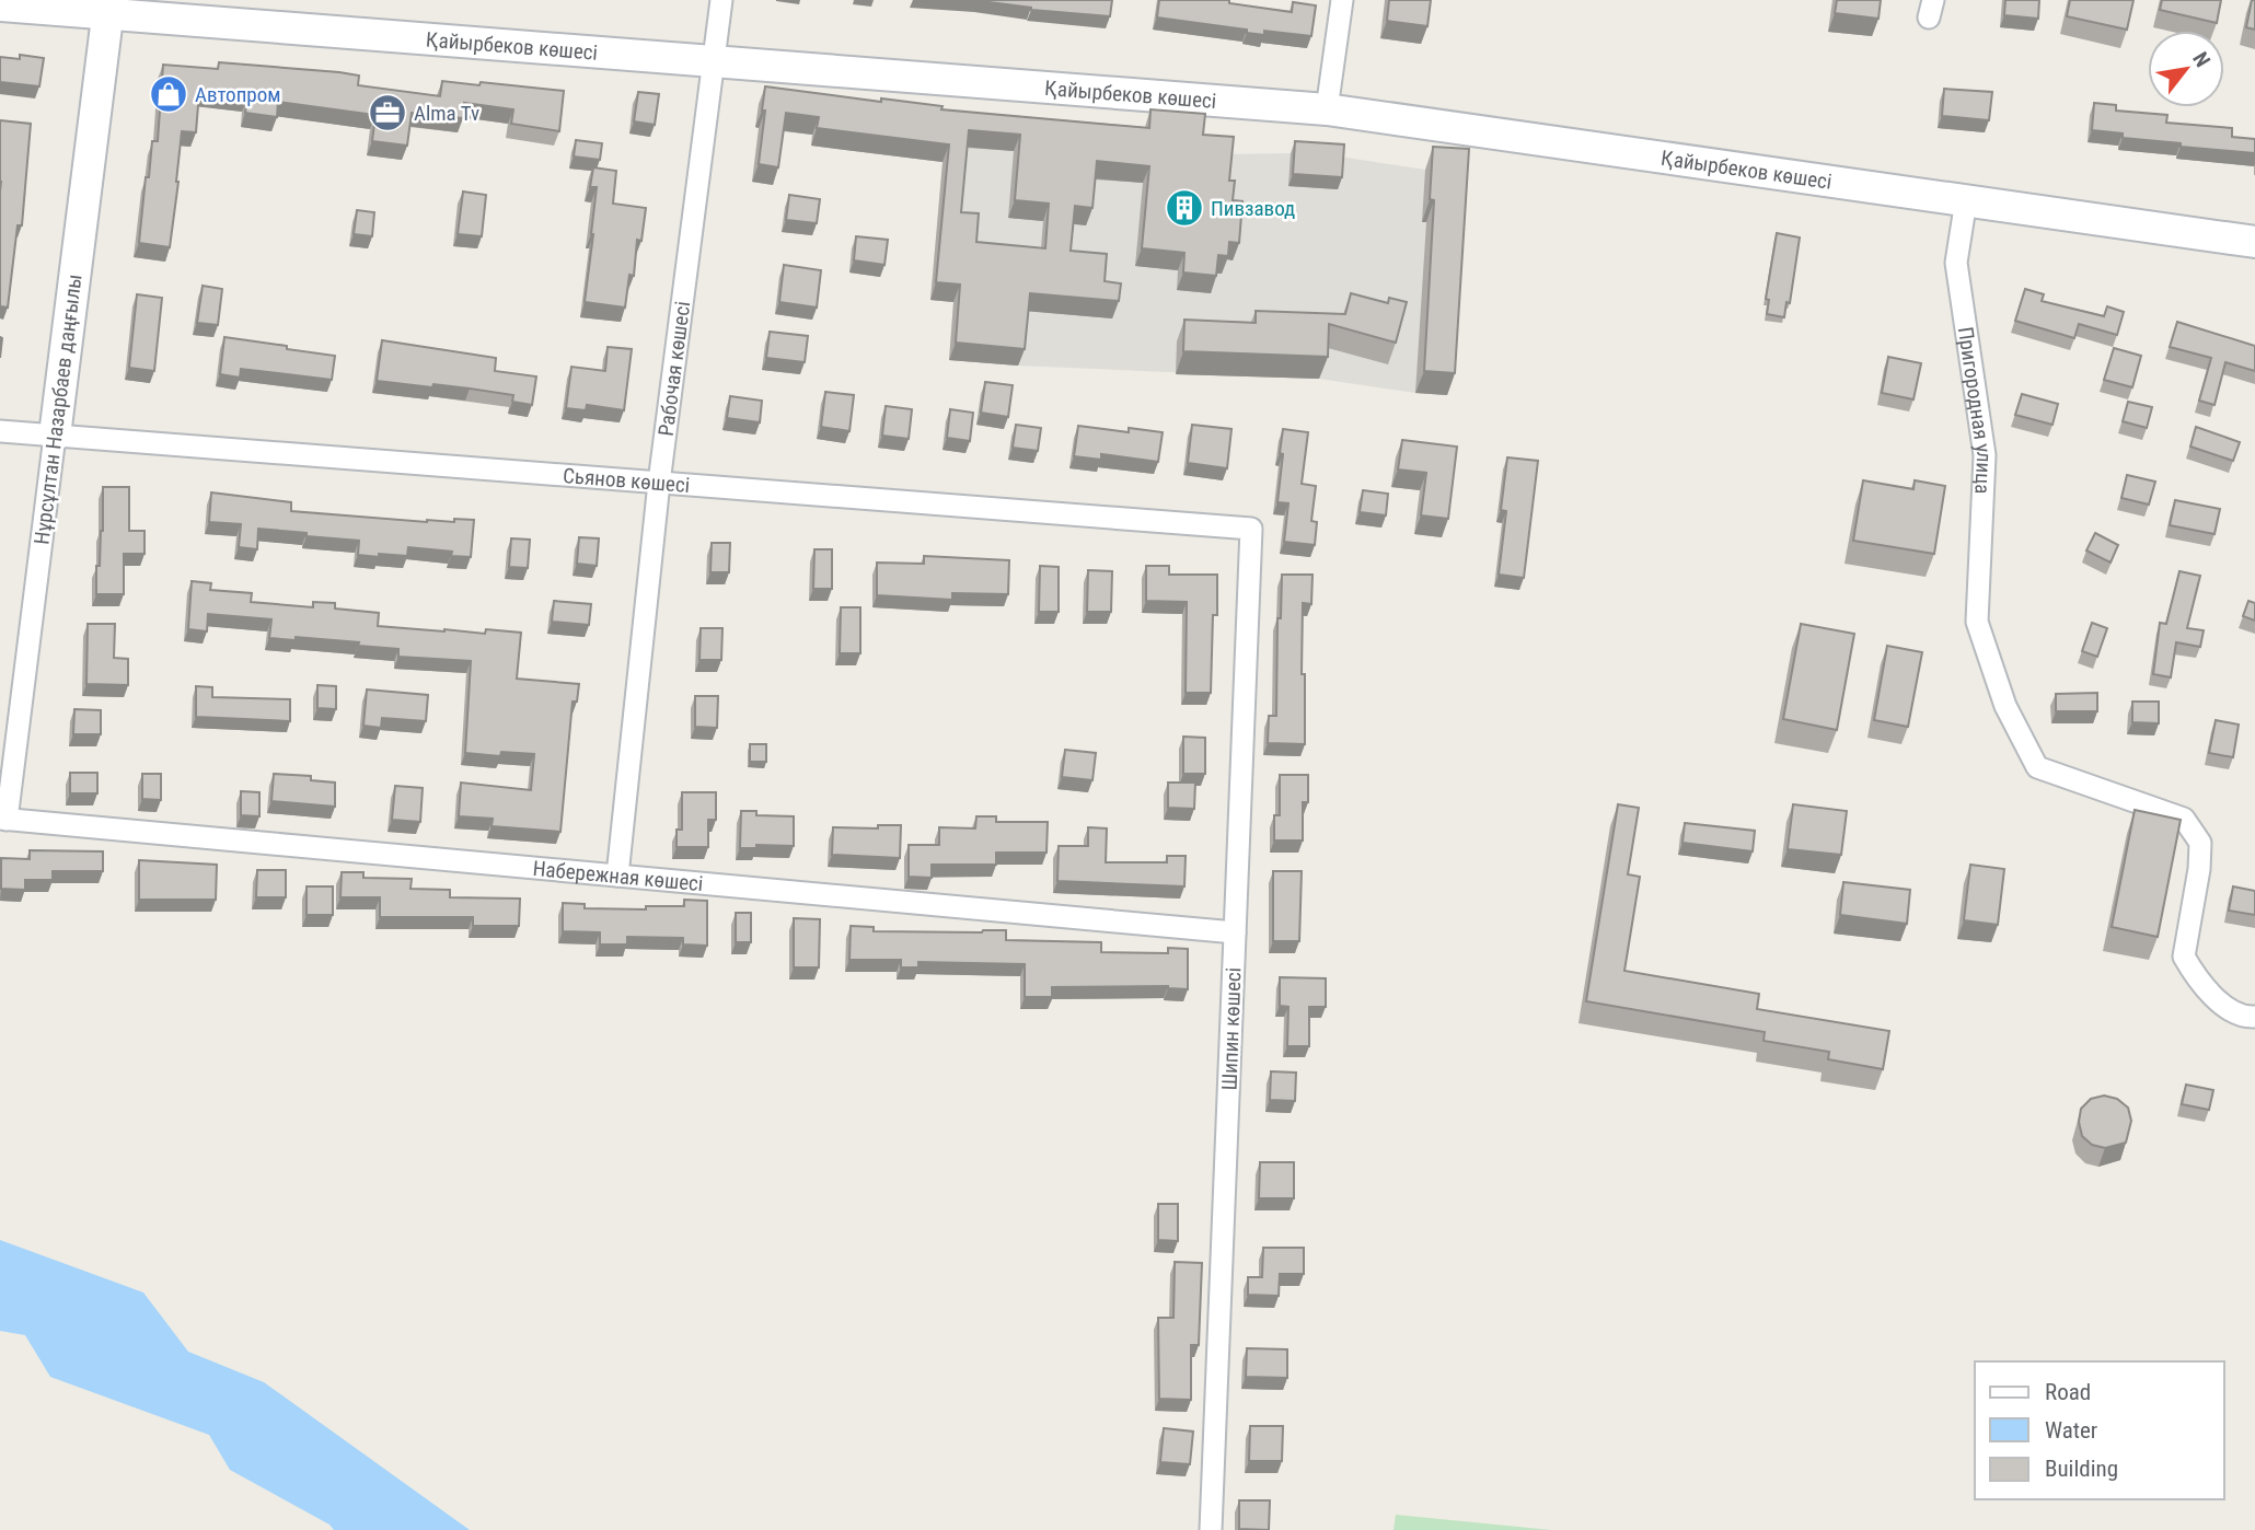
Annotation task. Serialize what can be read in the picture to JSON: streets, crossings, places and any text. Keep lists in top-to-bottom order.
{
  "streets": {
    "main road": ["Қайырбеков көшесі", "Нұрсұлтан Назарбаев даңғылы"],
    "street": [
      "Рабочая көшесі",
      "Пригородная улица",
      "Сьянов көшесі",
      "Набережная көшесі",
      "Шипин көшесі"
    ]
  },
  "crossings": [
    ["Қайырбеков көшесі", "Рабочая көшесі"],
    ["Қайырбеков көшесі", "Нұрсұлтан Назарбаев даңғылы"],
    ["Қайырбеков көшесі", "Пригородная улица"],
    ["Рабочая көшесі", "Сьянов көшесі"],
    ["Рабочая көшесі", "Набережная көшесі"],
    ["Нұрсұлтан Назарбаев даңғылы", "Сьянов көшесі"],
    ["Нұрсұлтан Назарбаев даңғылы", "Набережная көшесі"],
    ["Сьянов көшесі", "Шипин көшесі"],
    ["Набережная көшесі", "Шипин көшесі"]
  ],
  "places": {
    "shop": ["Автопром"],
    "office": ["Alma Tv"],
    "building": ["Пивзавод"]
  },
  "legend": ["Road", "Water", "Building"],
  "north": "top right"
}
